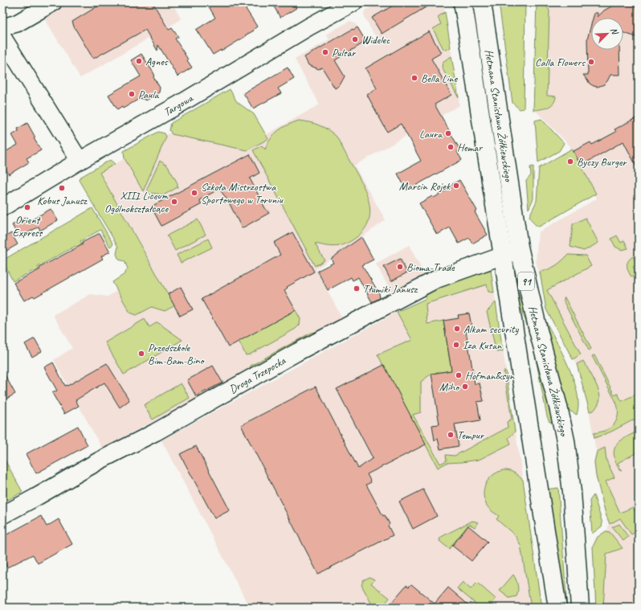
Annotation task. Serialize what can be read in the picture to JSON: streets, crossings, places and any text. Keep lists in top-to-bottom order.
{
  "streets": {
    "main road": ["Hetmana Stanisława Żółkiewskiego", "91"],
    "street": ["Targowa", "Droga Trzeposka"]
  },
  "crossings": [
    ["Hetmana Stanisława Żółkiewskiego", "Droga Trzeposka"]
  ],
  "places": [
    "Widelec",
    "Pulsar",
    "Agnes",
    "Calla Flowers",
    "Bella Line",
    "Paula",
    "Laura",
    "Hemar",
    "Byczy Burger",
    "Marcin Rojek",
    "Kobus Janusz",
    "Szkoła Mistrzostwa Sportowego w Toruniu",
    "XIII Liceum Ogólnokształcące",
    "Orient Express",
    "Bioma-Trade",
    "Tłumiki Janusz",
    "Alkam security",
    "Iza Kusan",
    "Przedszkole Bim-Bam-Bino",
    "Hofman&syn",
    "Miho",
    "Tempur"
  ],
  "north": "top right"
}
